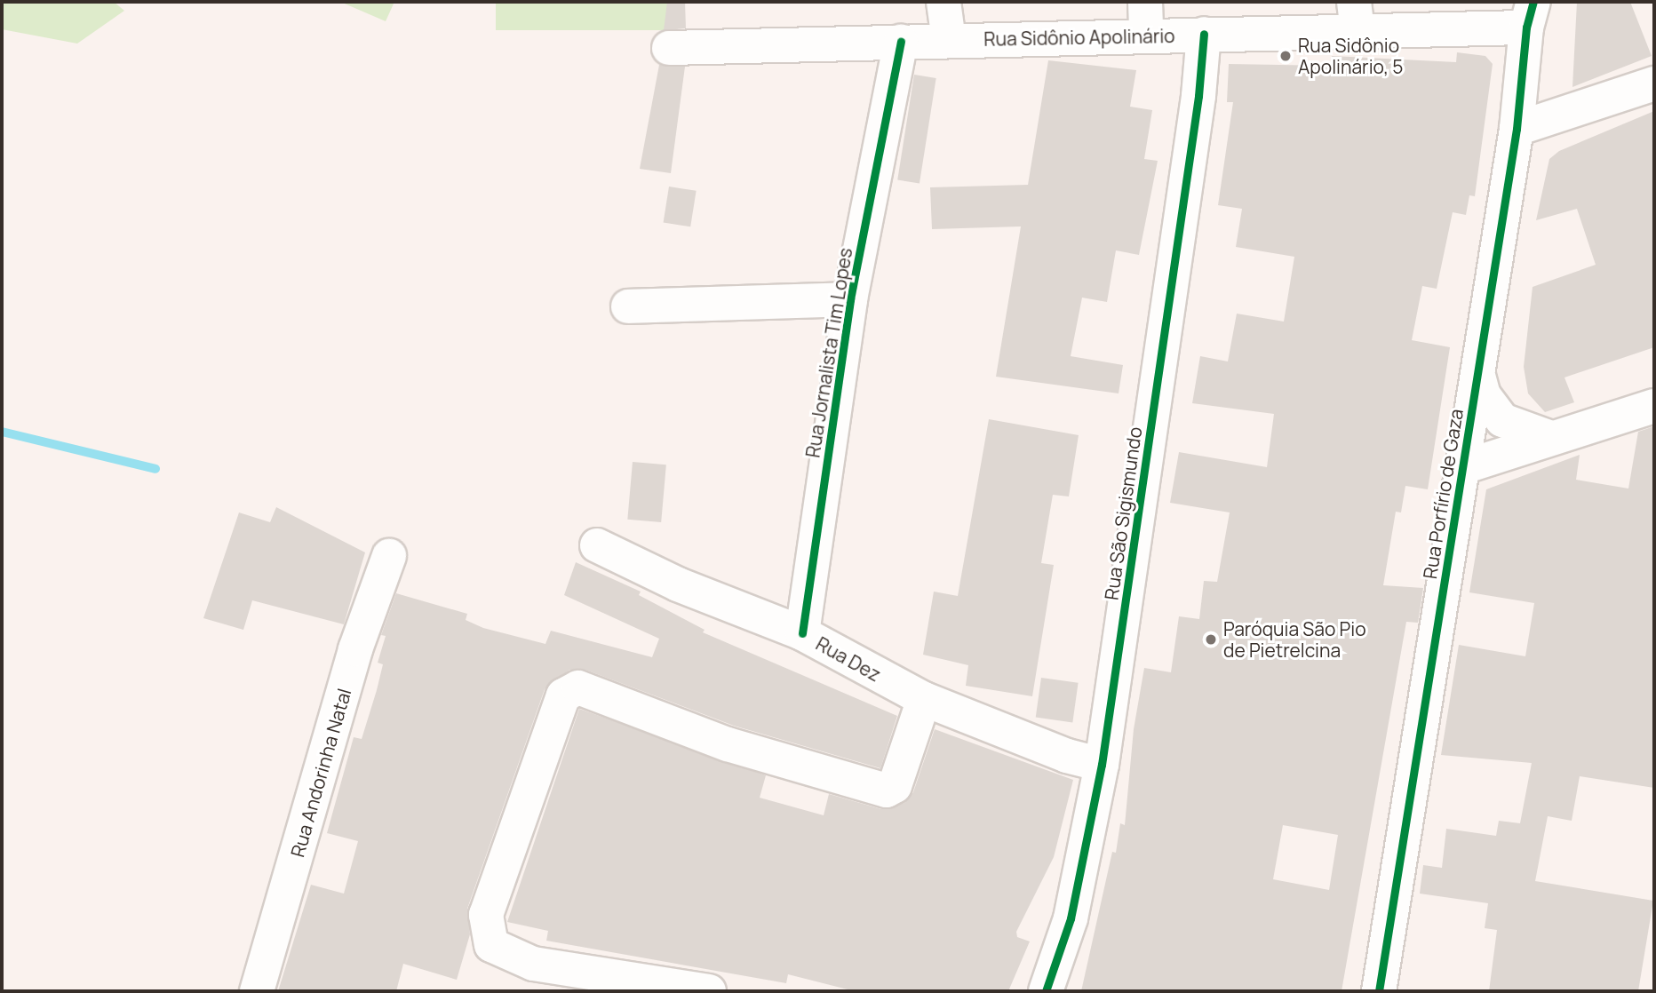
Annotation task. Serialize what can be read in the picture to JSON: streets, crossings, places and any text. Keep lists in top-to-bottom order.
{
  "streets": {
    "street": [
      "Rua Sidônio Apolinário",
      "Rua Jornalista Tim Lopes",
      "Rua Porfírio de Gaza",
      "Rua São Sigismundo",
      "Rua Dez",
      "Rua Andorinha Natal"
    ]
  },
  "crossings": [
    ["Rua Sidônio Apolinário", "Rua Jornalista Tim Lopes"],
    ["Rua Sidônio Apolinário", "Rua Porfírio de Gaza"],
    ["Rua Sidônio Apolinário", "Rua São Sigismundo"],
    ["Rua Jornalista Tim Lopes", "Rua Dez"],
    ["Rua São Sigismundo", "Rua Dez"]
  ],
  "places": ["Rua Sidônio Apolinário, 5", "Paróquia São Pio de Pietrelcina"]
}
